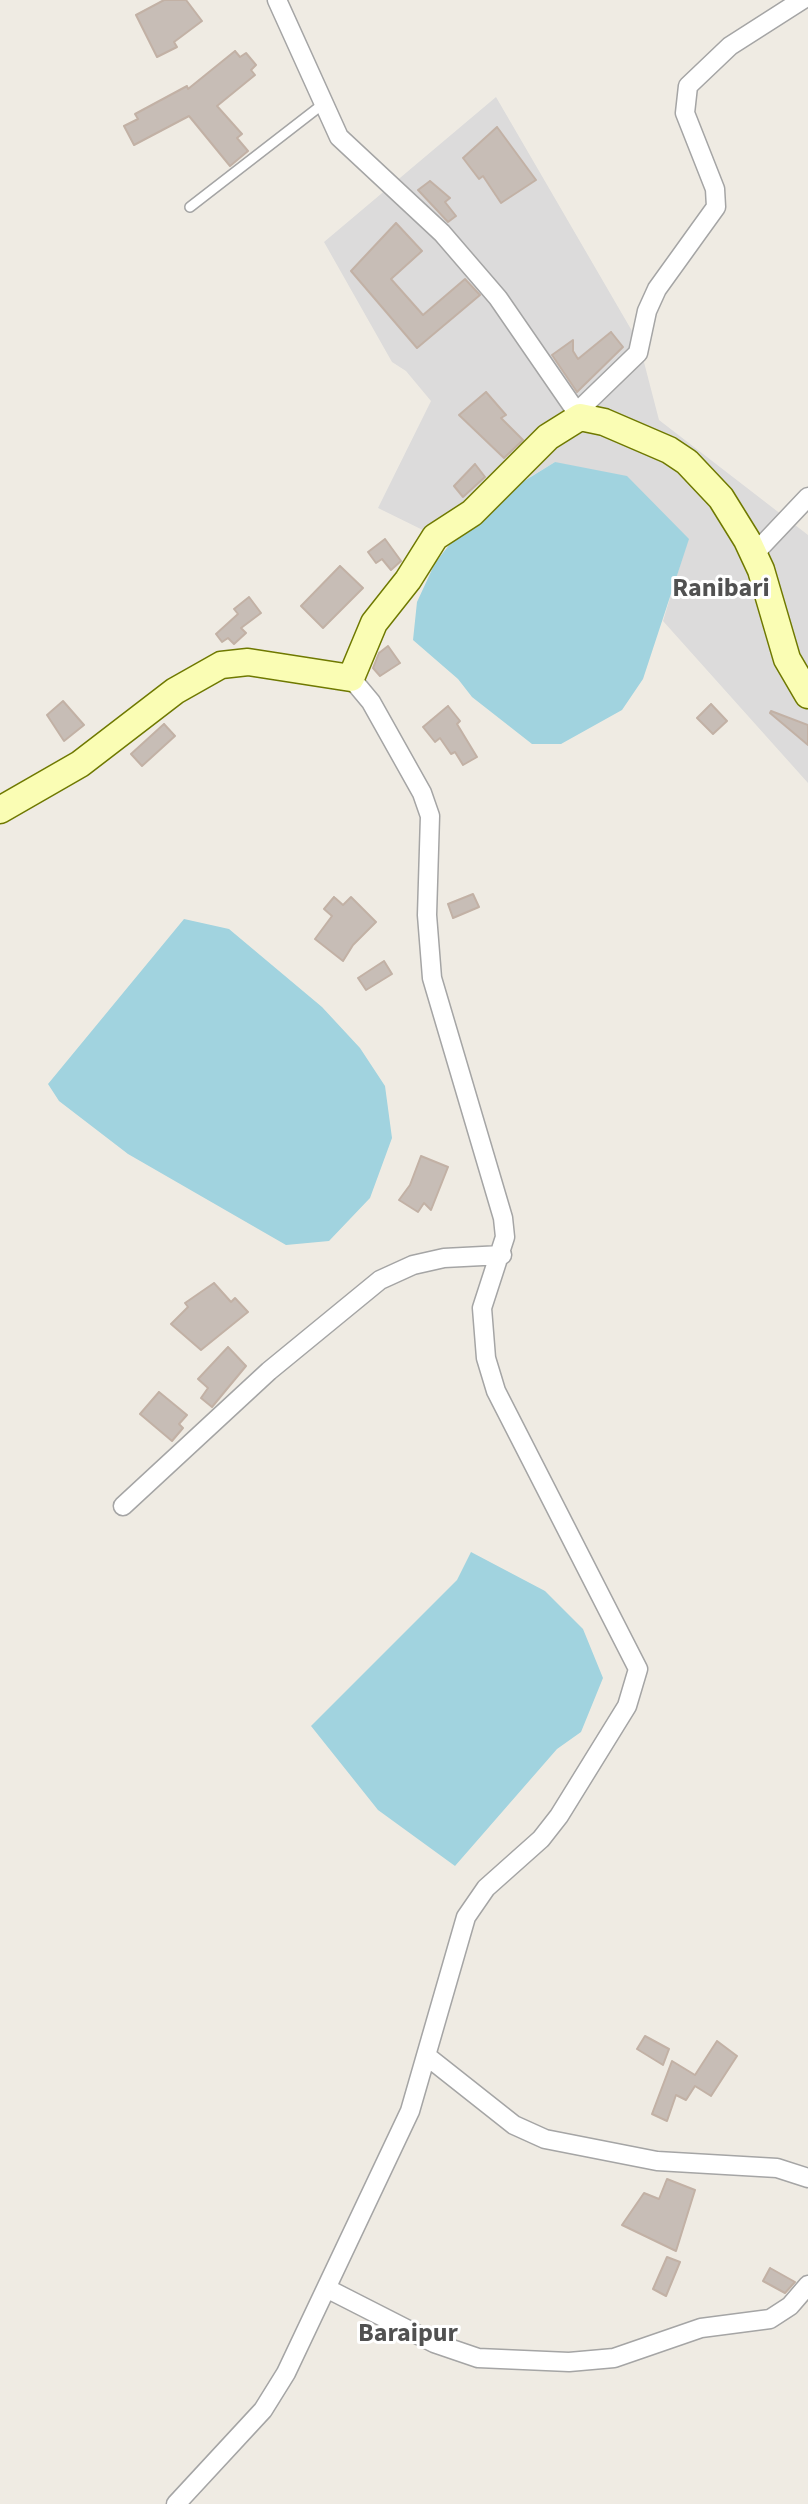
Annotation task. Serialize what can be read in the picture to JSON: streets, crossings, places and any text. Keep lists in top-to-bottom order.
{
  "districts": ["Ranibari", "Baraipur"]
}
